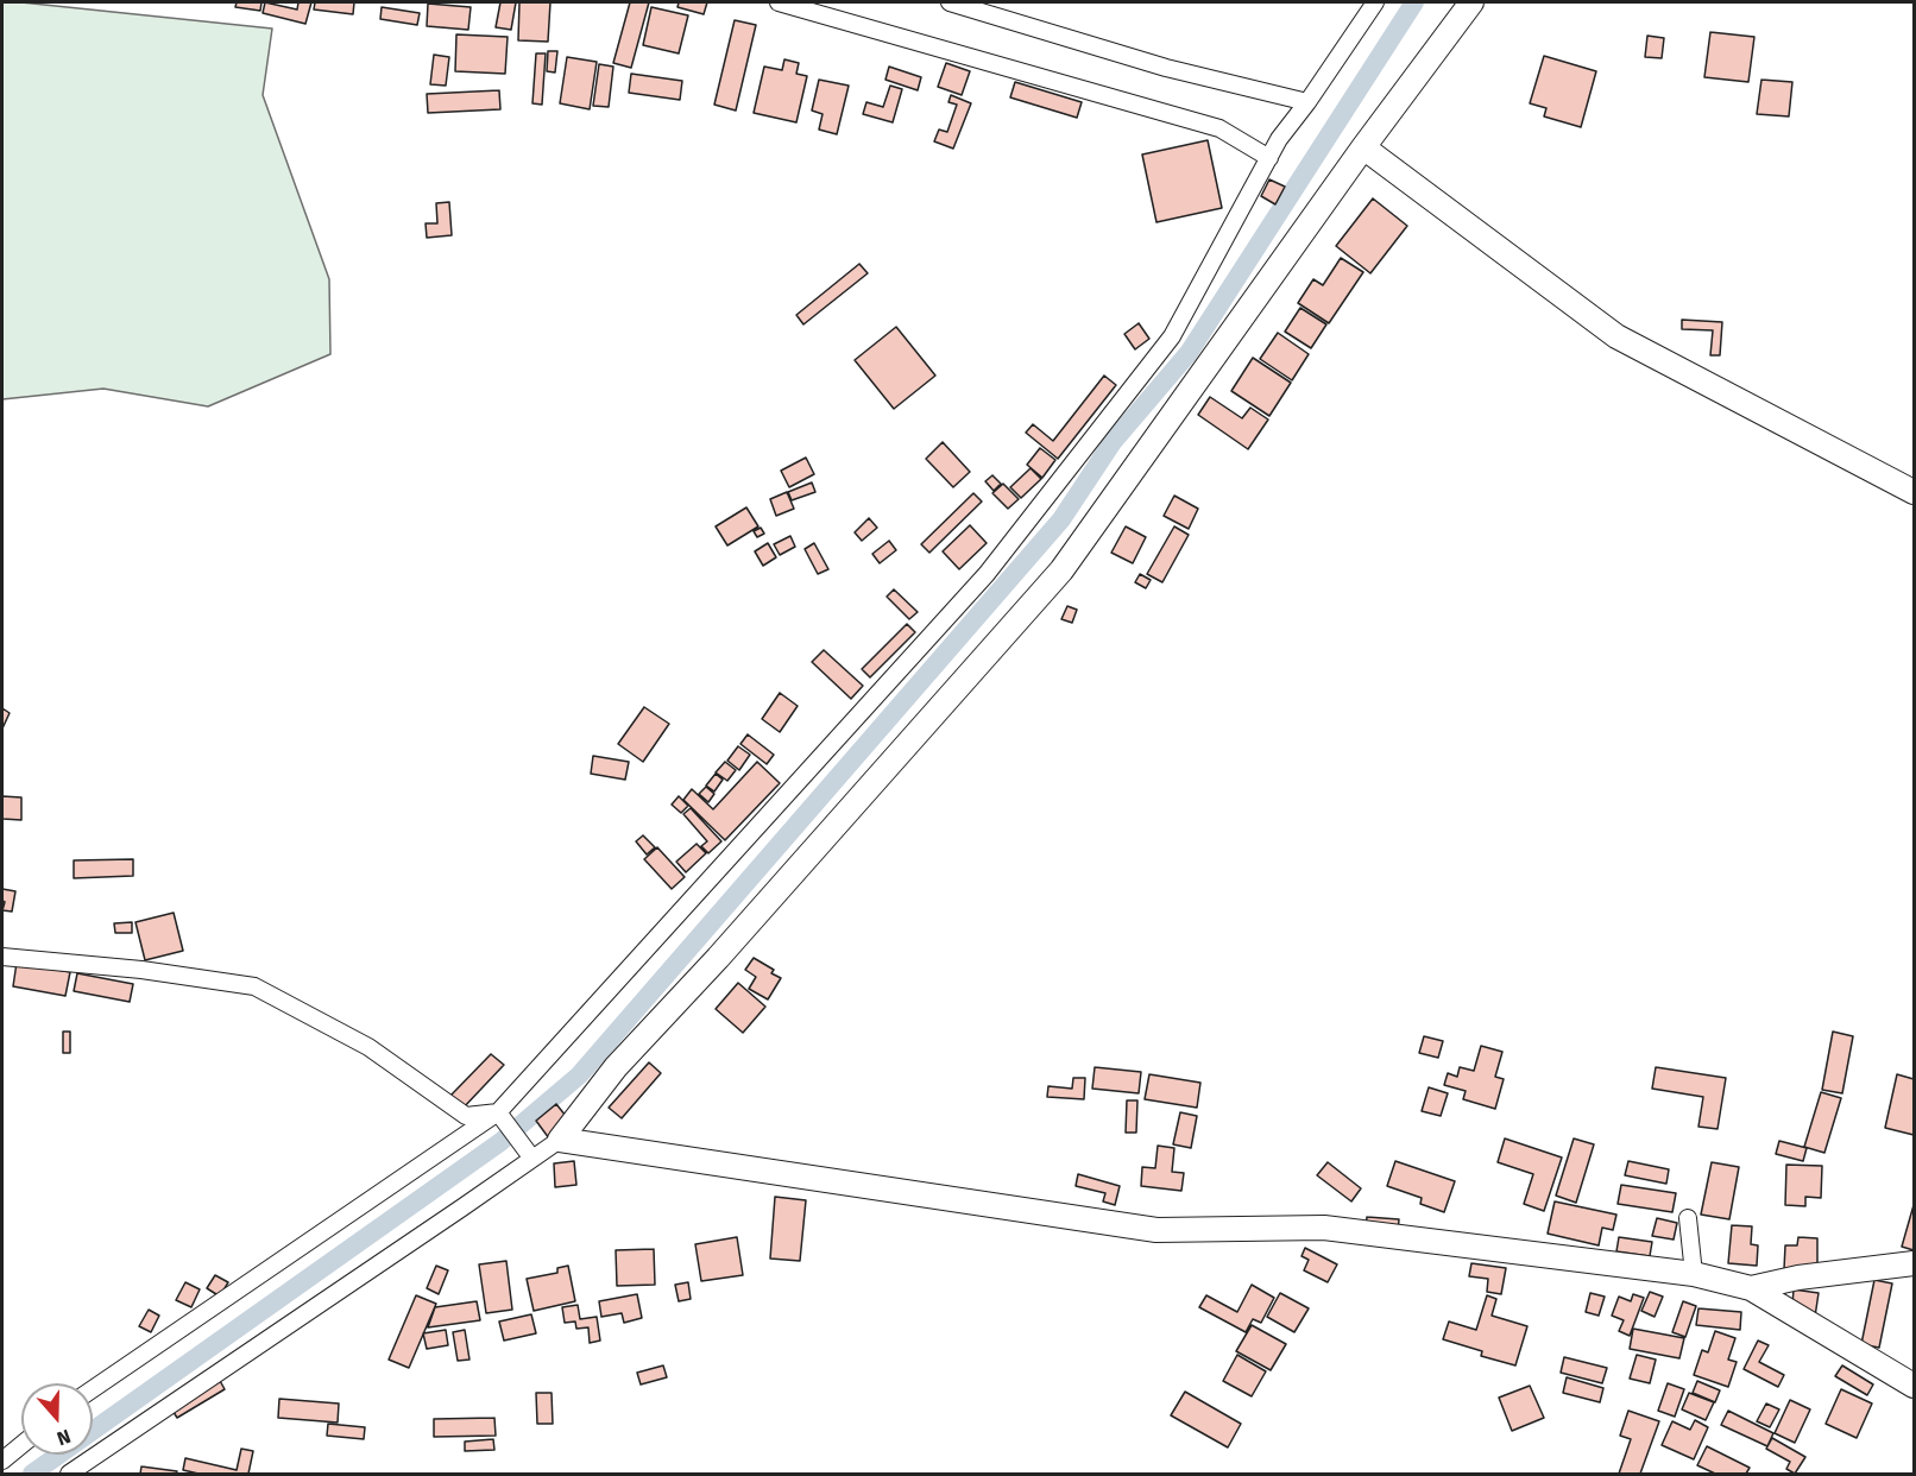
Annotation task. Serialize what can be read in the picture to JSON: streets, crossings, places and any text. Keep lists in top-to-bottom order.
{
  "north": "bottom"
}
